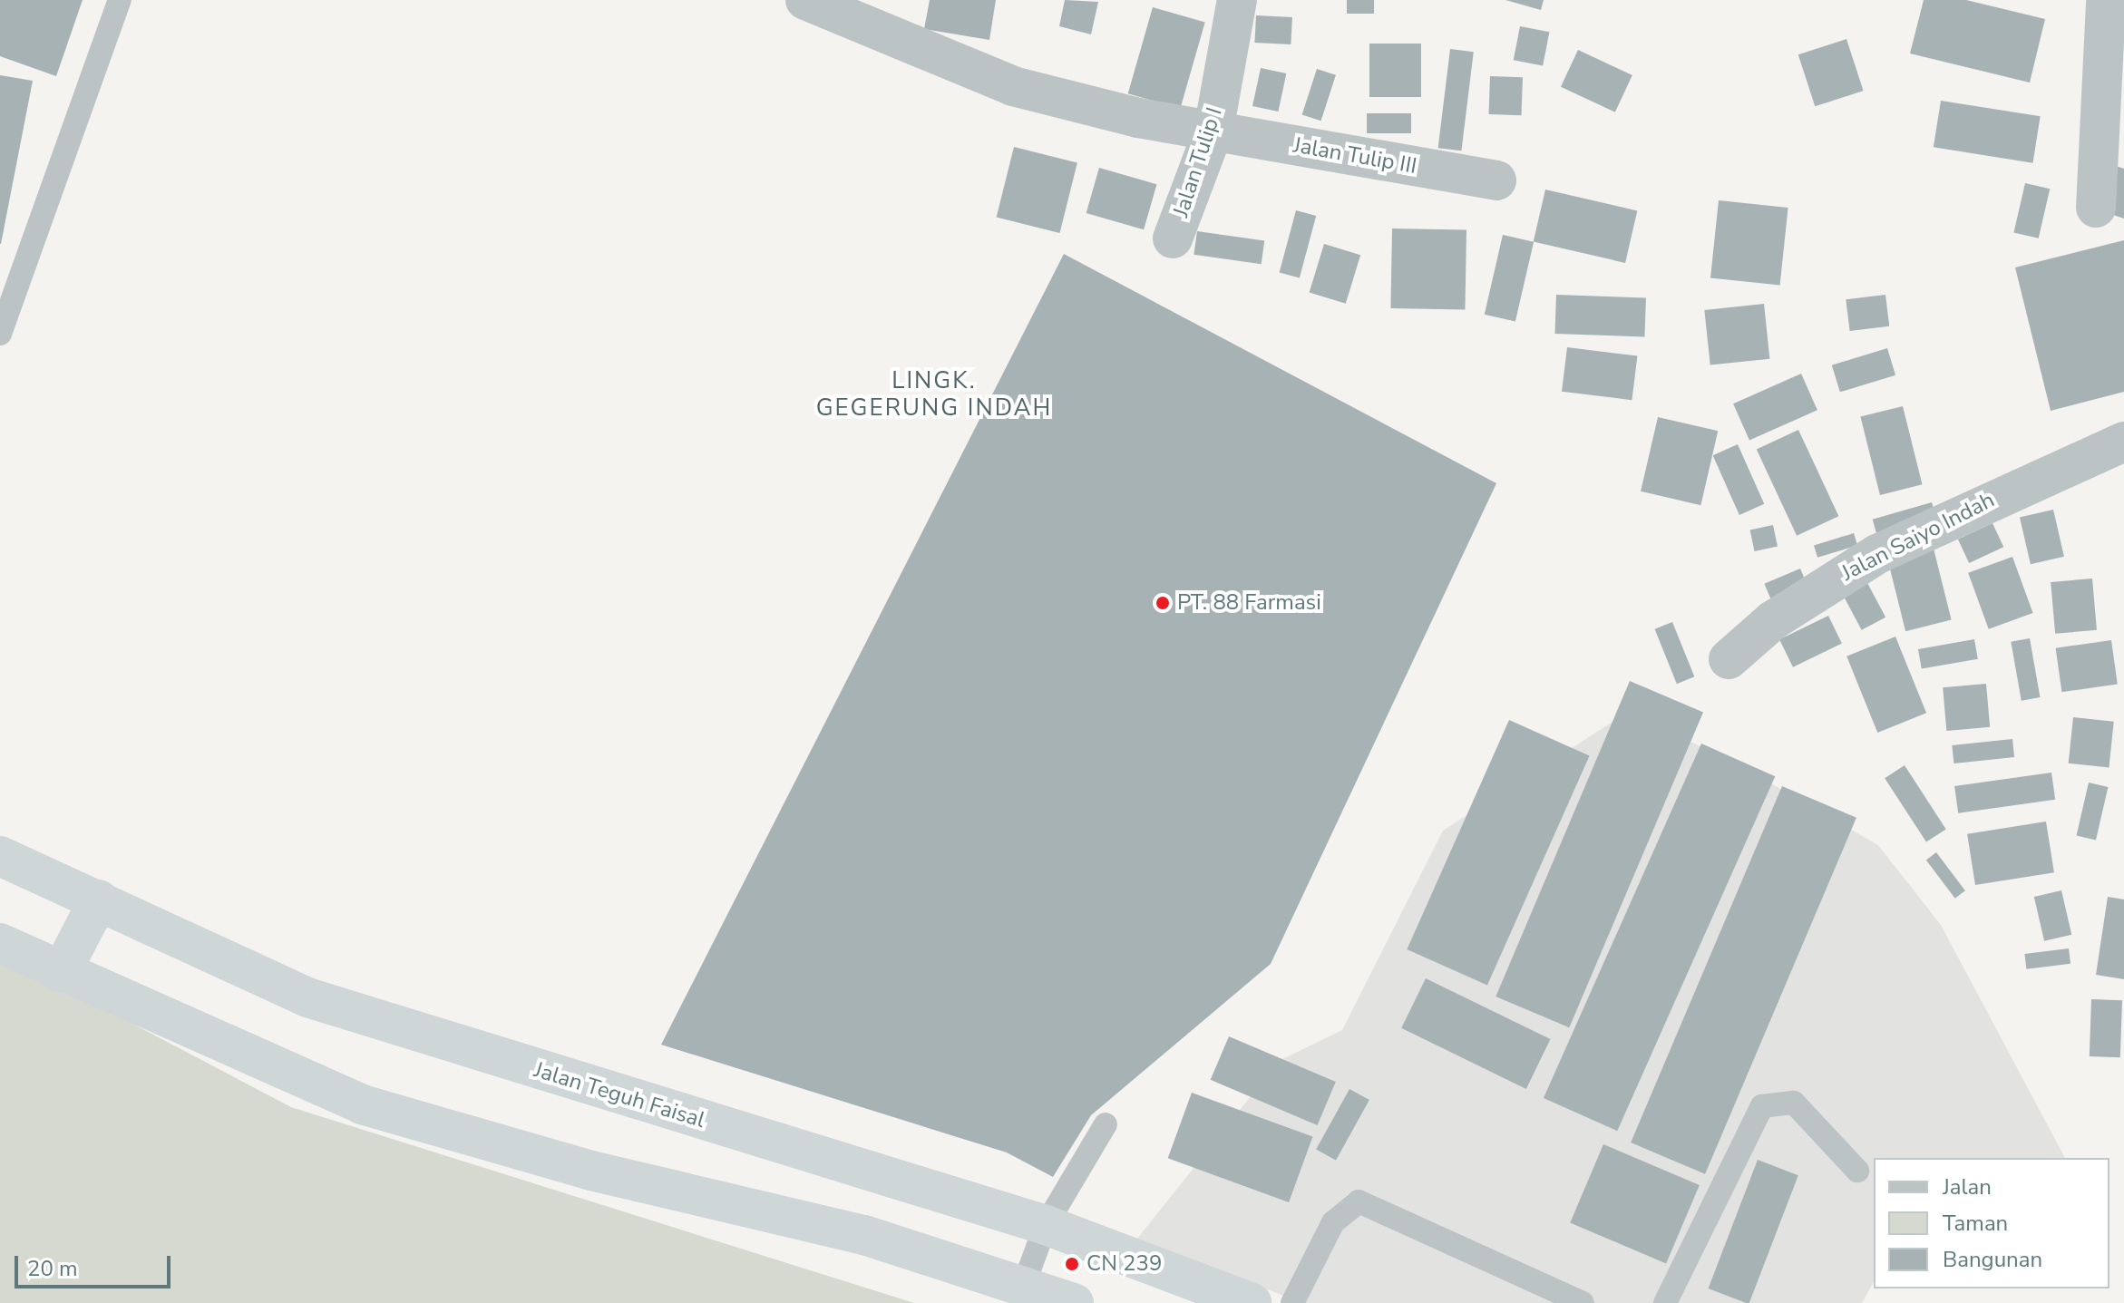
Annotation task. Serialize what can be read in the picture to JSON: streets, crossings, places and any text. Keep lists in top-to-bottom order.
{
  "streets": {
    "highway": ["Jalan Teguh Faisal"],
    "street": ["Jalan Tulip III", "Jalan Tulip I", "Jalan Saiyo Indah"]
  },
  "crossings": [
    ["Jalan Tulip III", "Jalan Tulip I"]
  ],
  "districts": ["LINGK. GEGERUNG INDAH"],
  "places": ["PT. 88 Farmasi", "CN 239"],
  "legend": ["Jalan", "Taman", "Bangunan"],
  "scale_bar": "20 m"
}
